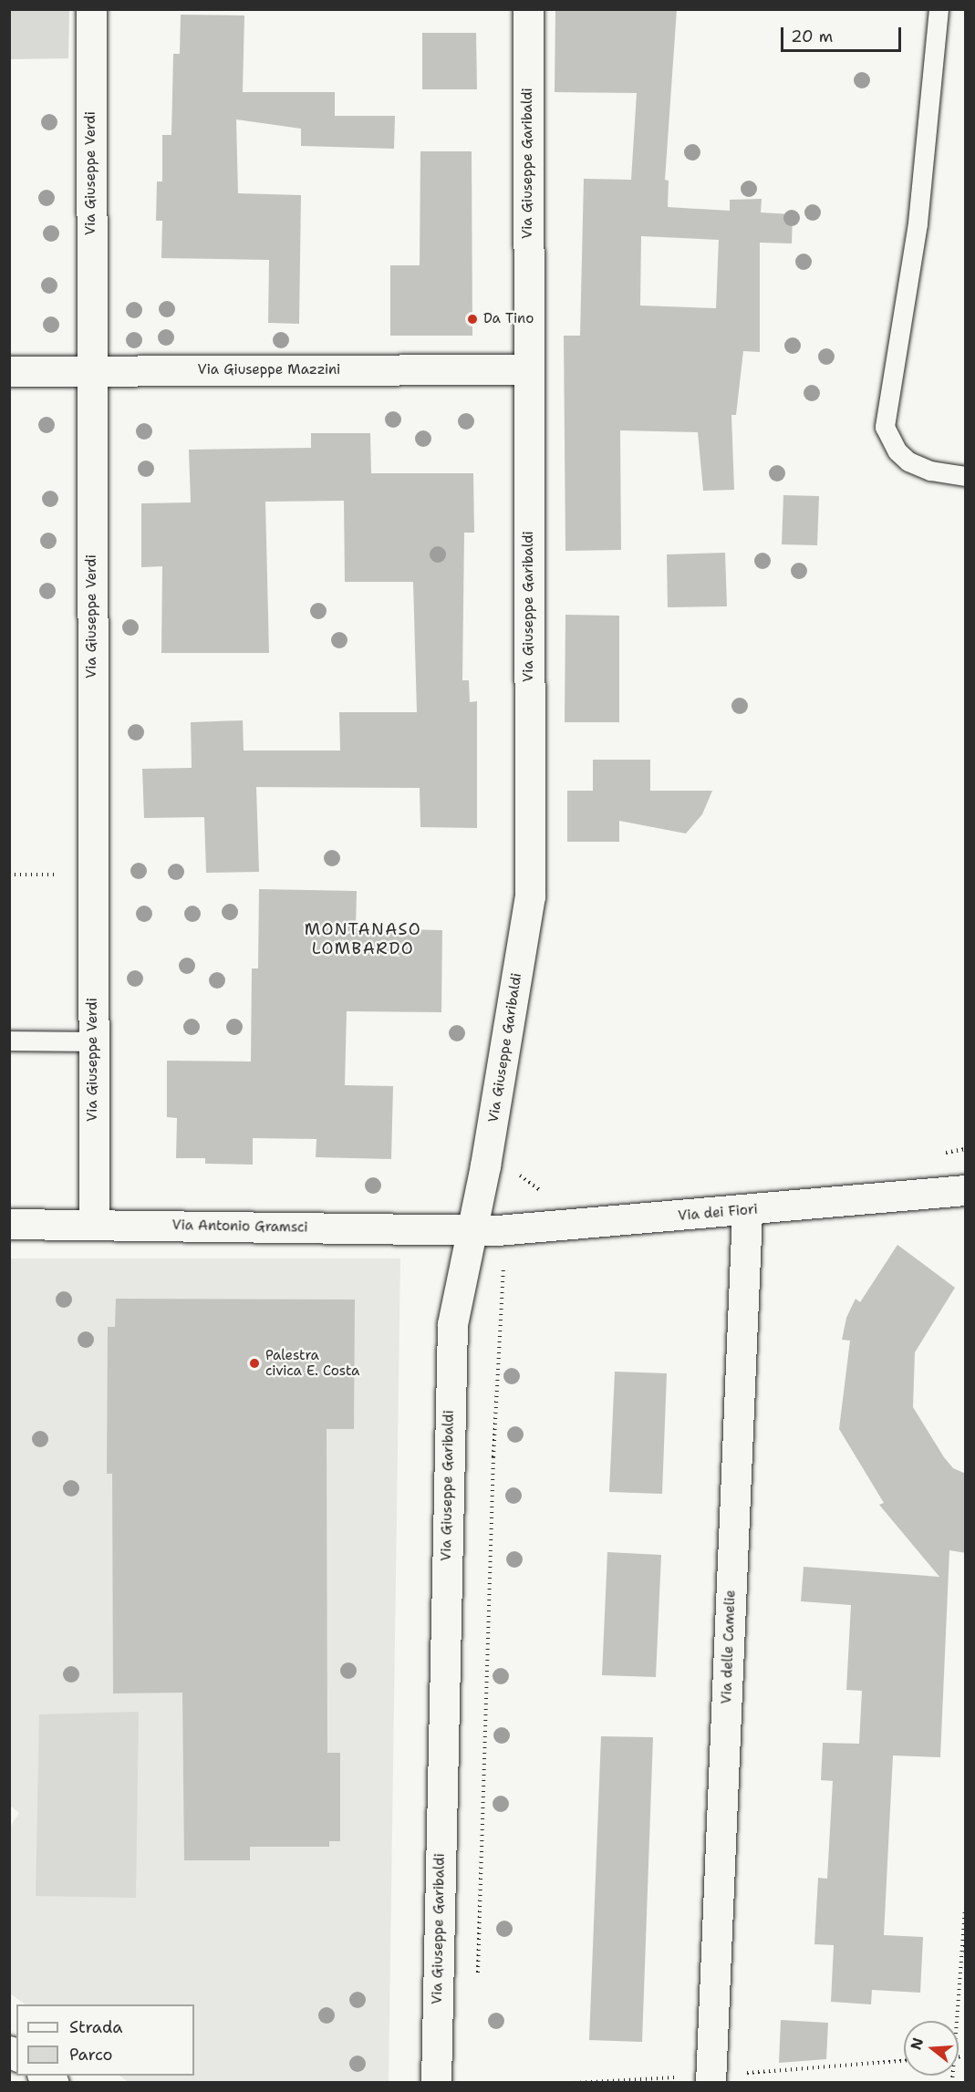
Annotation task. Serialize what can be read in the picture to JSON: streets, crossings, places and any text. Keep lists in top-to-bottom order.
{
  "streets": {
    "street": [
      "Via Giuseppe Garibaldi",
      "Via Giuseppe Verdi",
      "Via Giuseppe Mazzini",
      "Via dei Fiori",
      "Via Antonio Gramsci",
      "Via delle Camelie"
    ]
  },
  "crossings": [
    ["Via Giuseppe Garibaldi", "Via Giuseppe Mazzini"],
    ["Via Giuseppe Garibaldi", "Via dei Fiori"],
    ["Via Giuseppe Garibaldi", "Via Antonio Gramsci"],
    ["Via Giuseppe Verdi", "Via Giuseppe Mazzini"],
    ["Via Giuseppe Verdi", "Via Antonio Gramsci"],
    ["Via dei Fiori", "Via Antonio Gramsci"],
    ["Via dei Fiori", "Via delle Camelie"]
  ],
  "districts": ["MONTANASO LOMBARDO"],
  "places": ["Da Tino", "Palestra civica E. Costa"],
  "legend": ["Strada", "Parco"],
  "scale_bar": "20 m",
  "north": "left"
}
